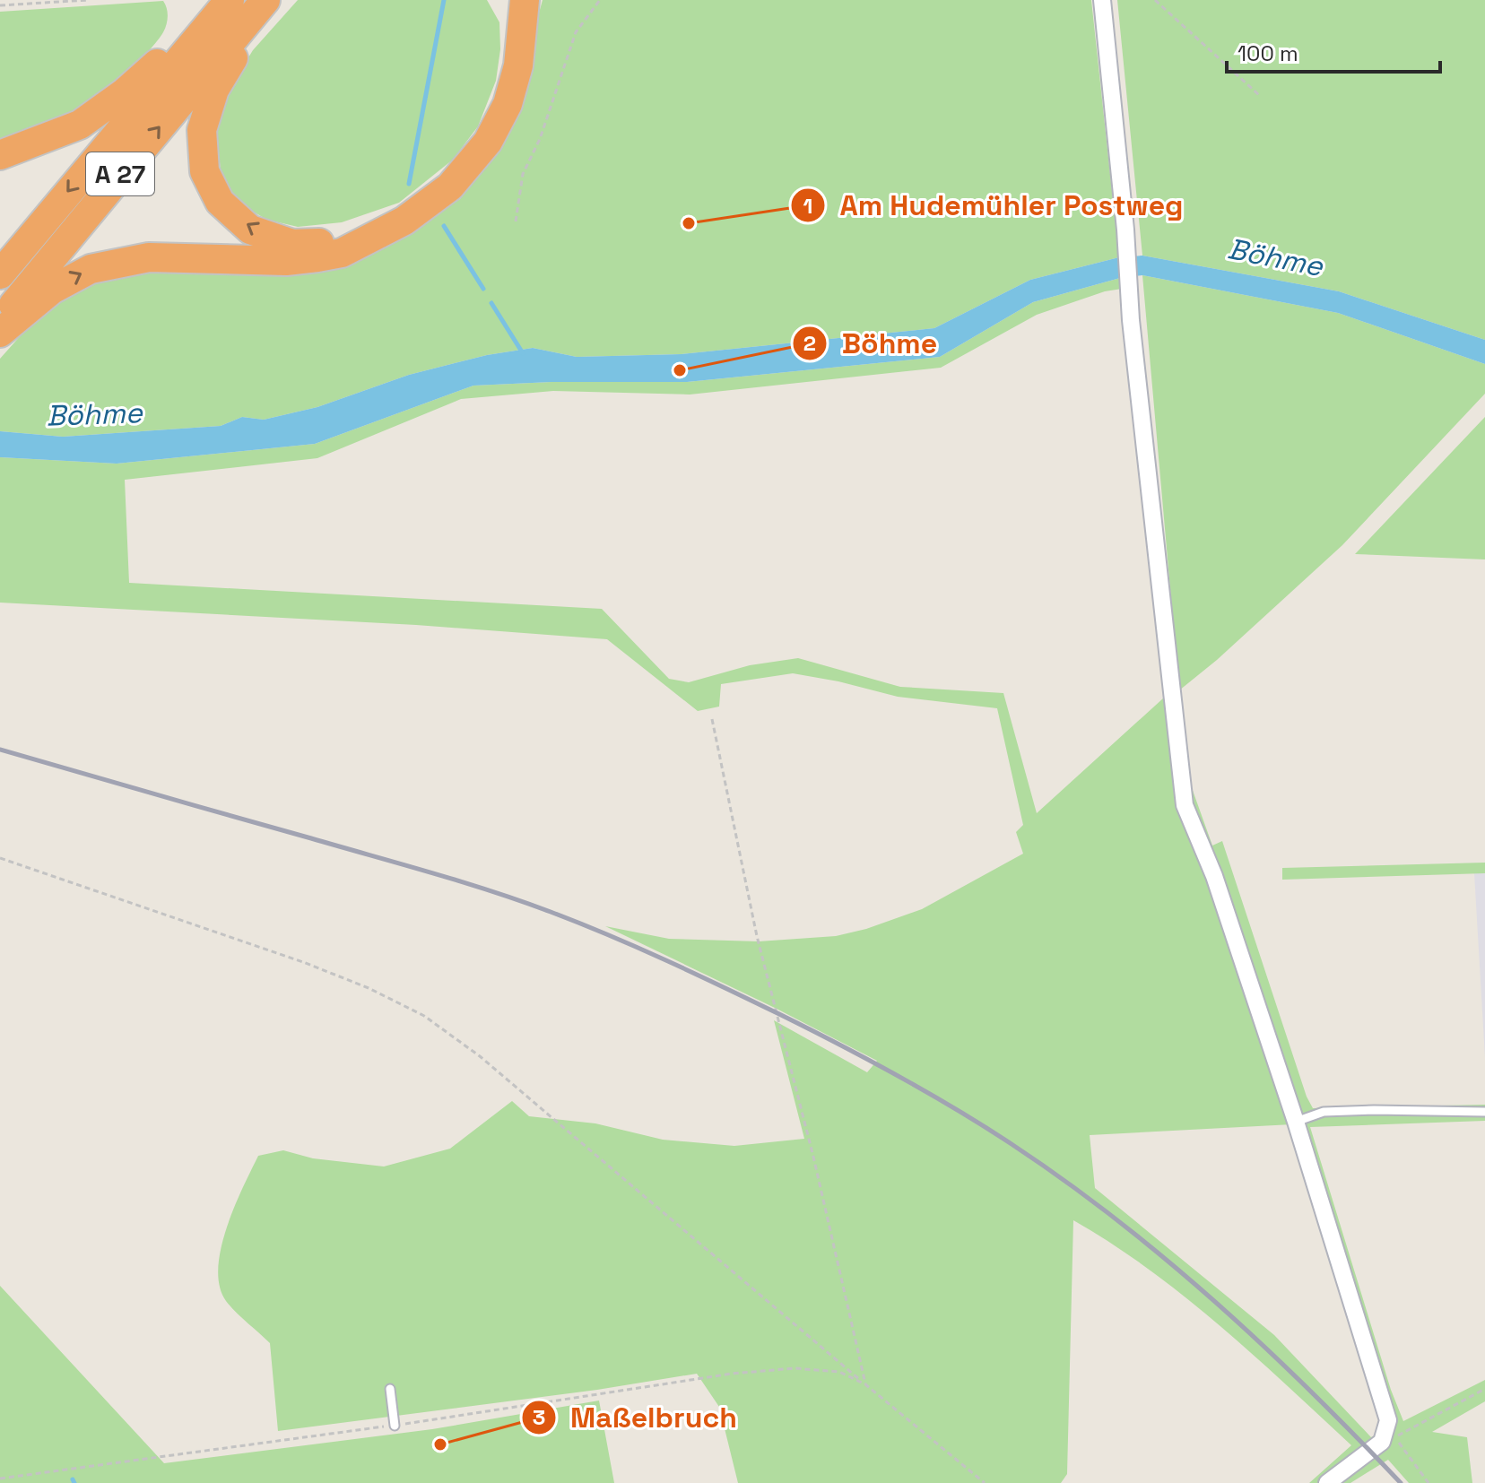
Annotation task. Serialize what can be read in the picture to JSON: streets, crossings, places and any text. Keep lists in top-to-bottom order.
{
  "streets": {
    "highway": ["A 27"]
  },
  "water": ["Böhme"],
  "places": ["Am Hudemühler Postweg", "Böhme", "Maßelbruch"],
  "scale_bar": "100 m"
}
